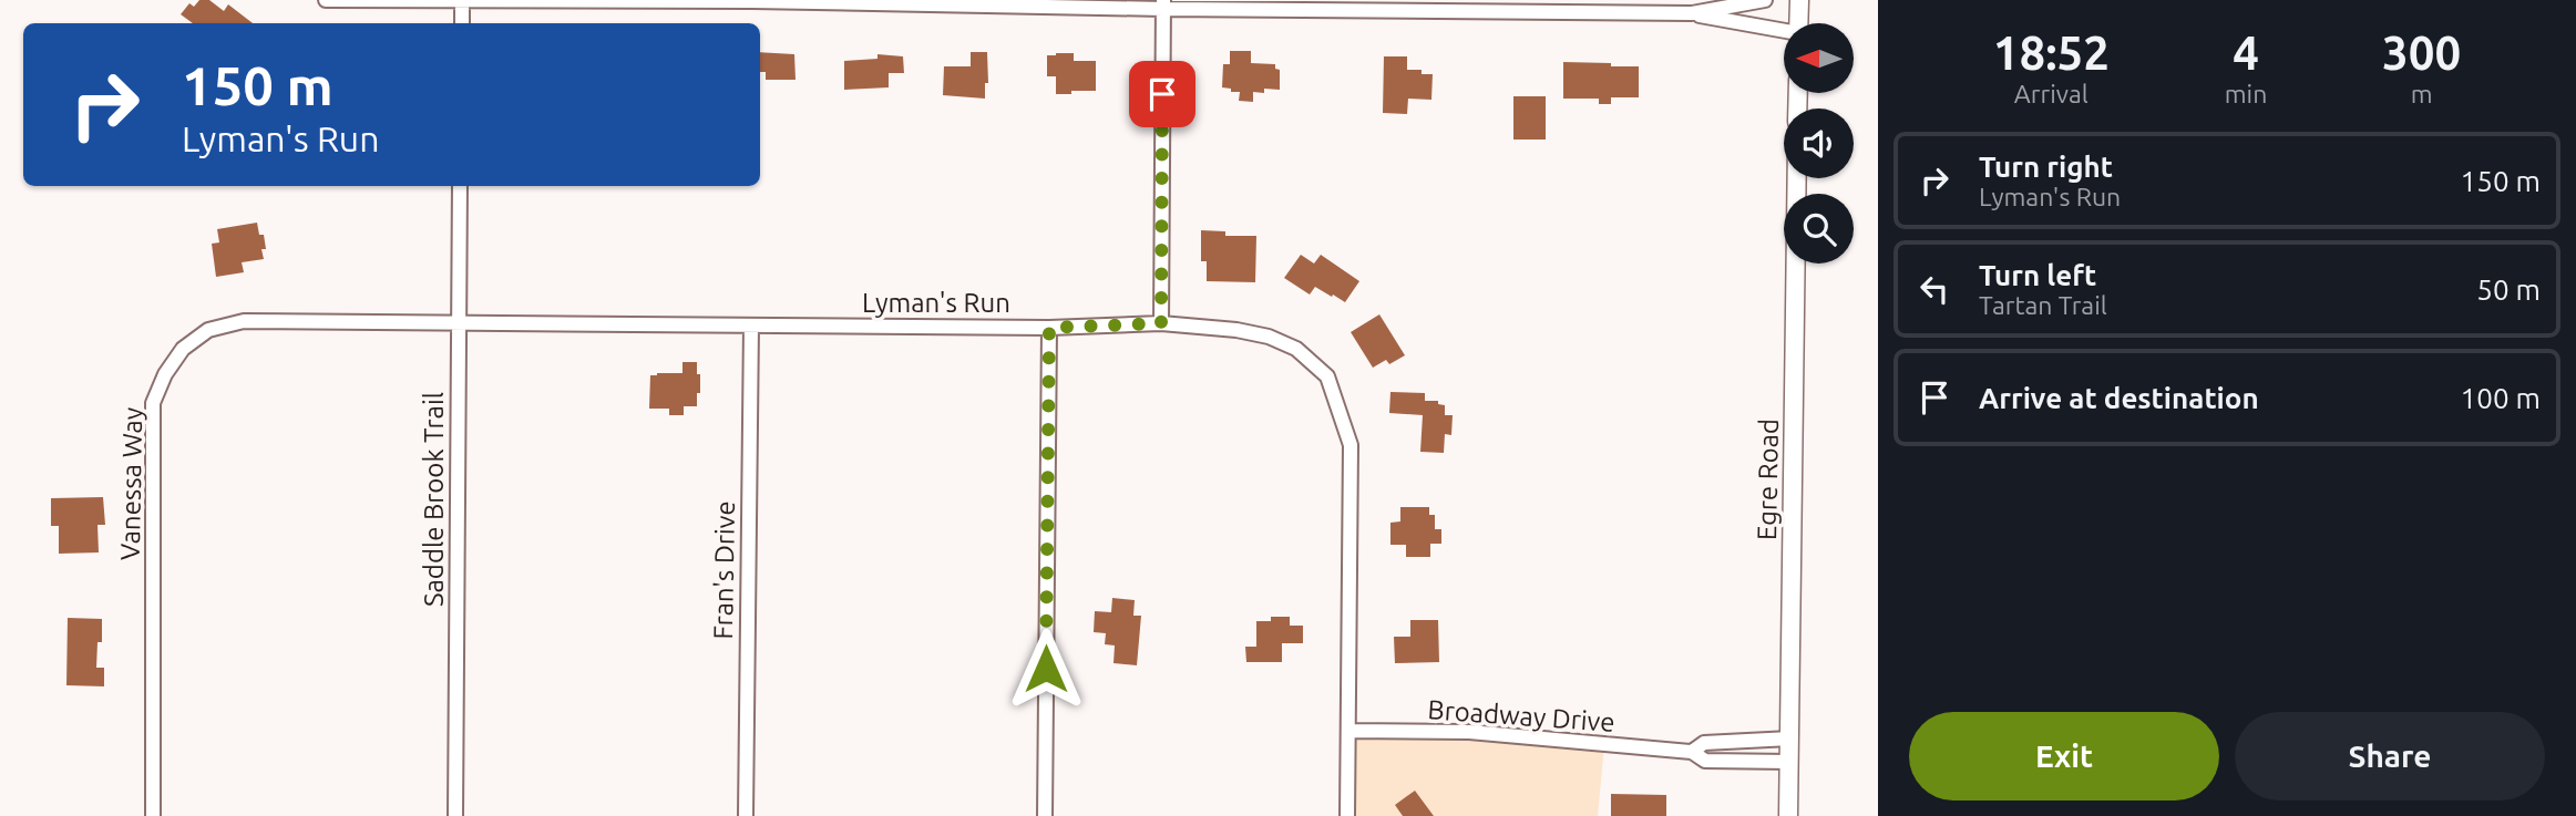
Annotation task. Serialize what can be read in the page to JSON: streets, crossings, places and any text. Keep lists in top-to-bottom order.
{
  "streets": {
    "street": [
      "Lyman's Run",
      "Egre Road",
      "Vanessa Way",
      "Saddle Brook Trail",
      "Fran's Drive",
      "Broadway Drive"
    ]
  },
  "crossings": [
    ["Lyman's Run", "Vanessa Way"],
    ["Lyman's Run", "Saddle Brook Trail"],
    ["Lyman's Run", "Fran's Drive"],
    ["Lyman's Run", "Broadway Drive"],
    ["Egre Road", "Broadway Drive"],
    ["Vanessa Way", "Saddle Brook Trail"]
  ],
  "north": "left",
  "page": {
    "eta": [
      "18:52",
      "Arrival",
      "4",
      "min",
      "300",
      "m"
    ],
    "turn": ["150 m", "Lyman's Run"],
    "list": [
      {
        "name": "Turn right",
        "note": "Lyman's Run",
        "value": "150 m"
      },
      {
        "name": "Turn left",
        "note": "Tartan Trail",
        "value": "50 m"
      },
      {
        "name": "Arrive at destination",
        "value": "100 m"
      }
    ],
    "buttons": ["Exit", "Share"]
  }
}
